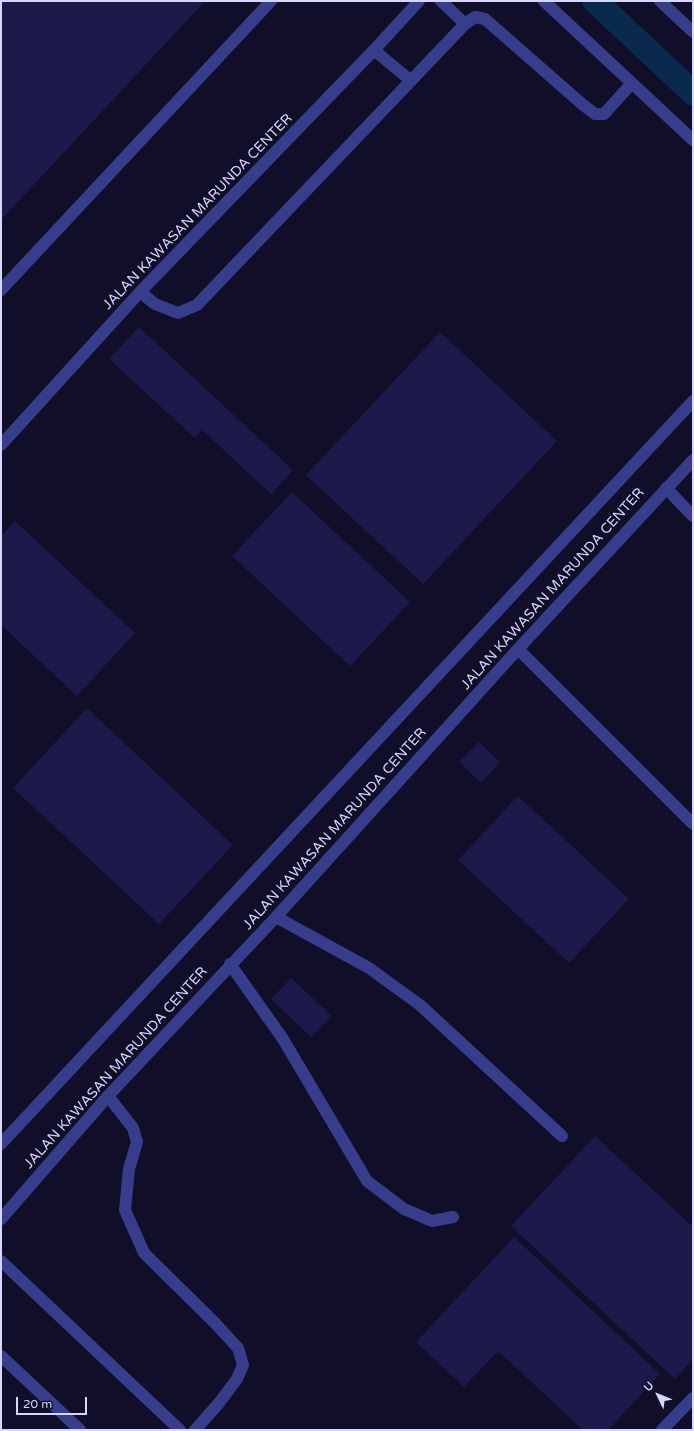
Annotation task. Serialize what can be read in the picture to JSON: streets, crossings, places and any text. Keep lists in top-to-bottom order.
{
  "streets": {
    "lane": ["JALAN KAWASAN MARUNDA CENTER"]
  },
  "scale_bar": "20 m",
  "north": "top left"
}
